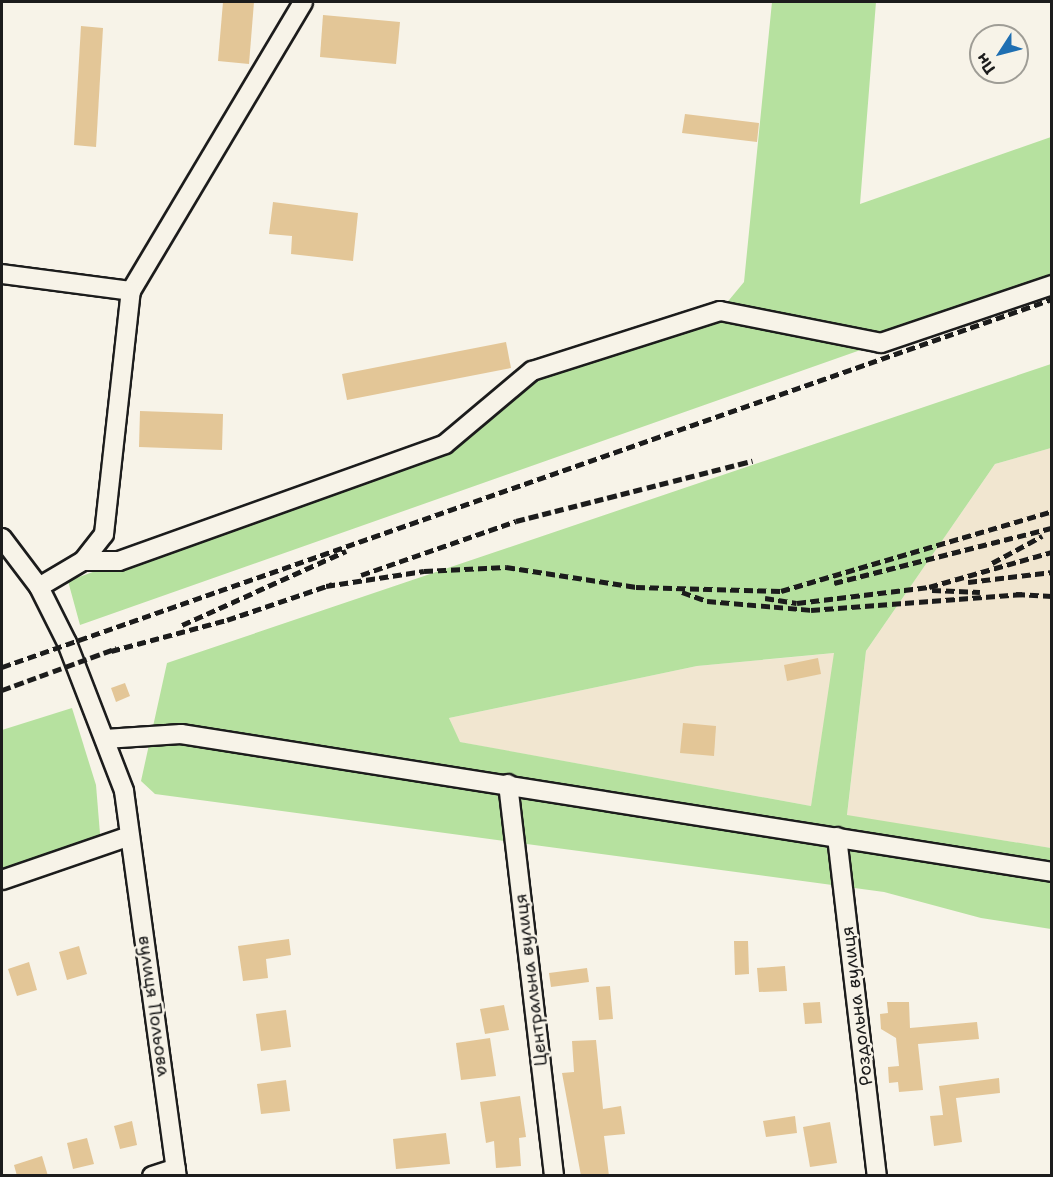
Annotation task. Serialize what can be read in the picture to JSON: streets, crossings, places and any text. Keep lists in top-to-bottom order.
{
  "streets": {
    "street": ["Центральна вулиця", "вулиця Польова", "Роздольна вулиця"]
  },
  "north": "bottom left"
}
